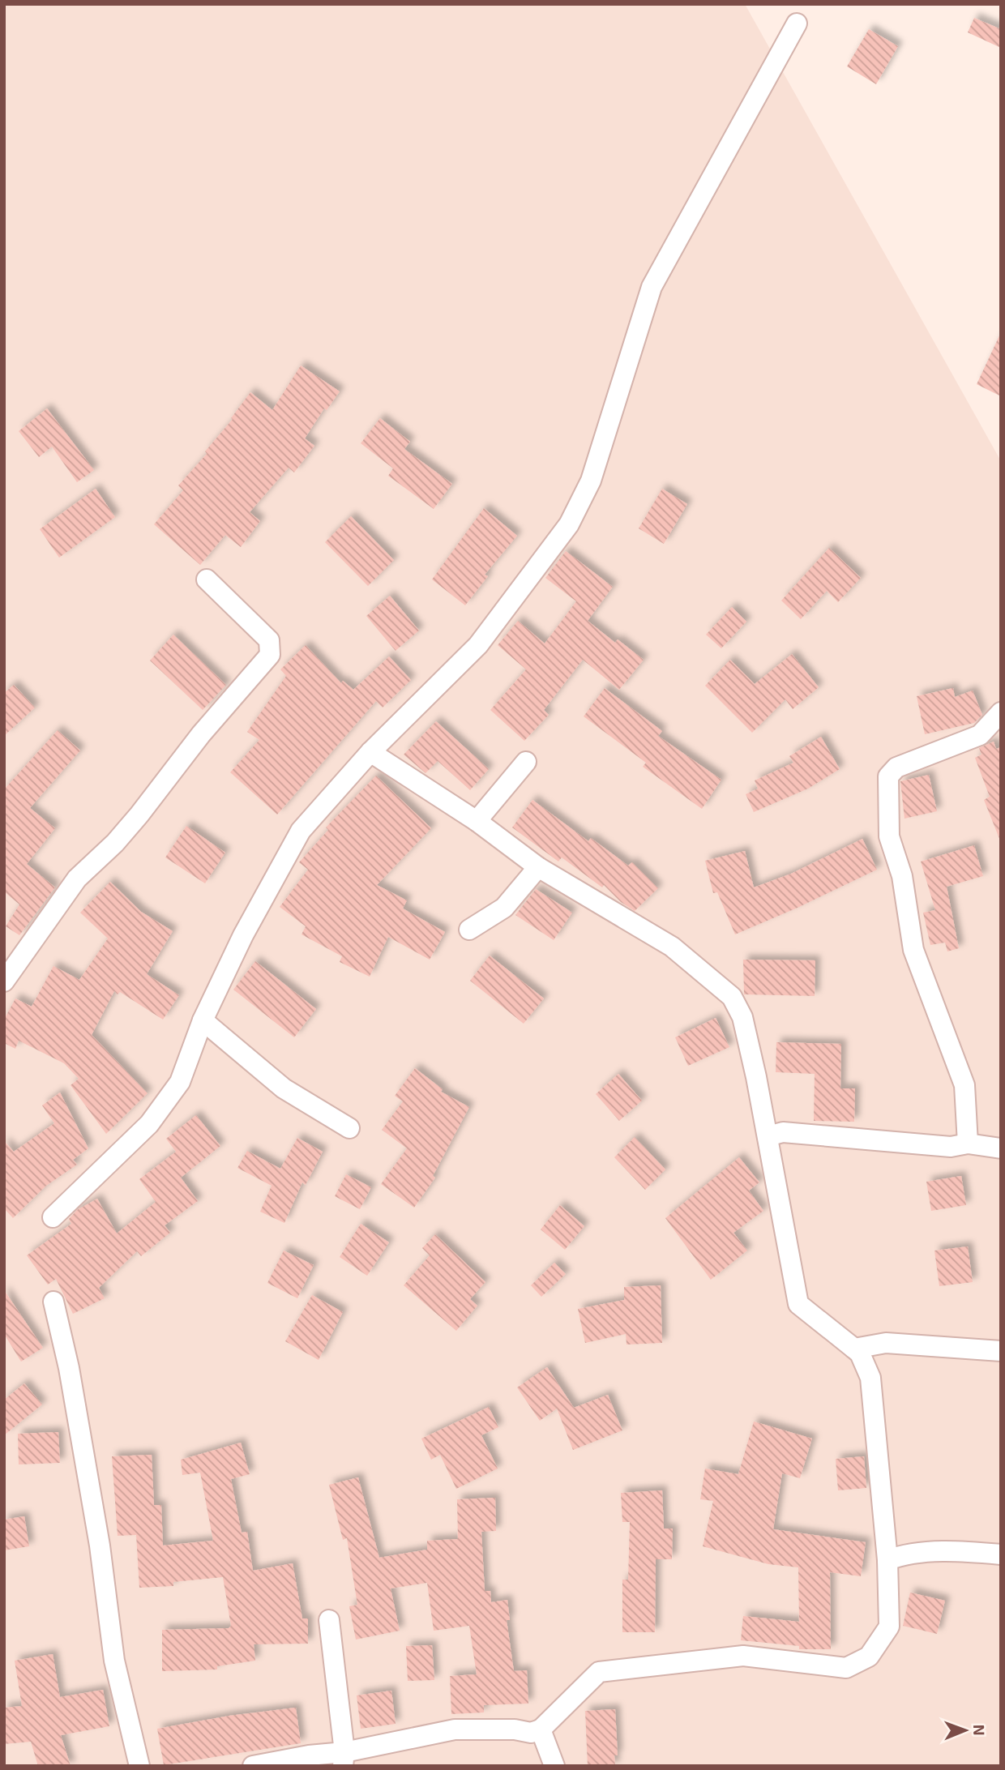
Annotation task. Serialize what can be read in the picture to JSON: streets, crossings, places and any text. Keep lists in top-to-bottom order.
{
  "north": "right"
}
